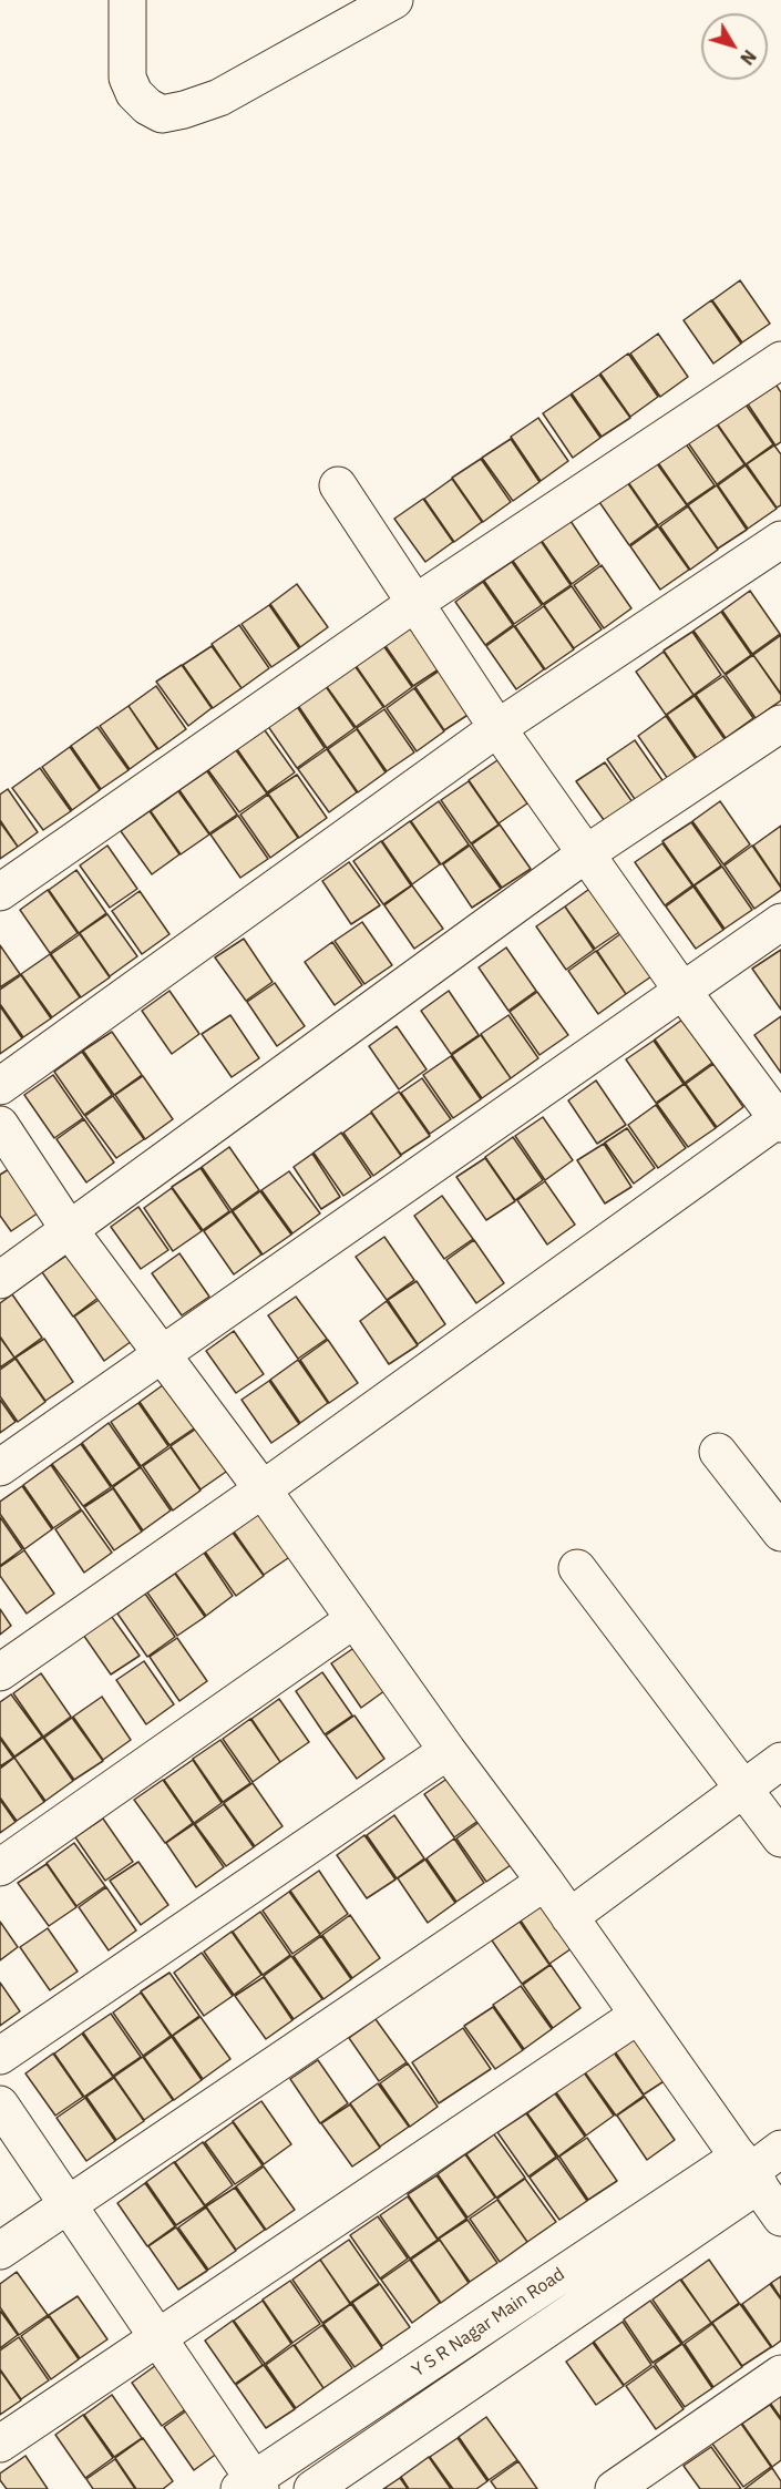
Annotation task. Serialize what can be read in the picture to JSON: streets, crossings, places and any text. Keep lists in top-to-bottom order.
{
  "streets": {
    "street": ["Y S R Nagar Main Road"]
  },
  "north": "bottom right"
}
